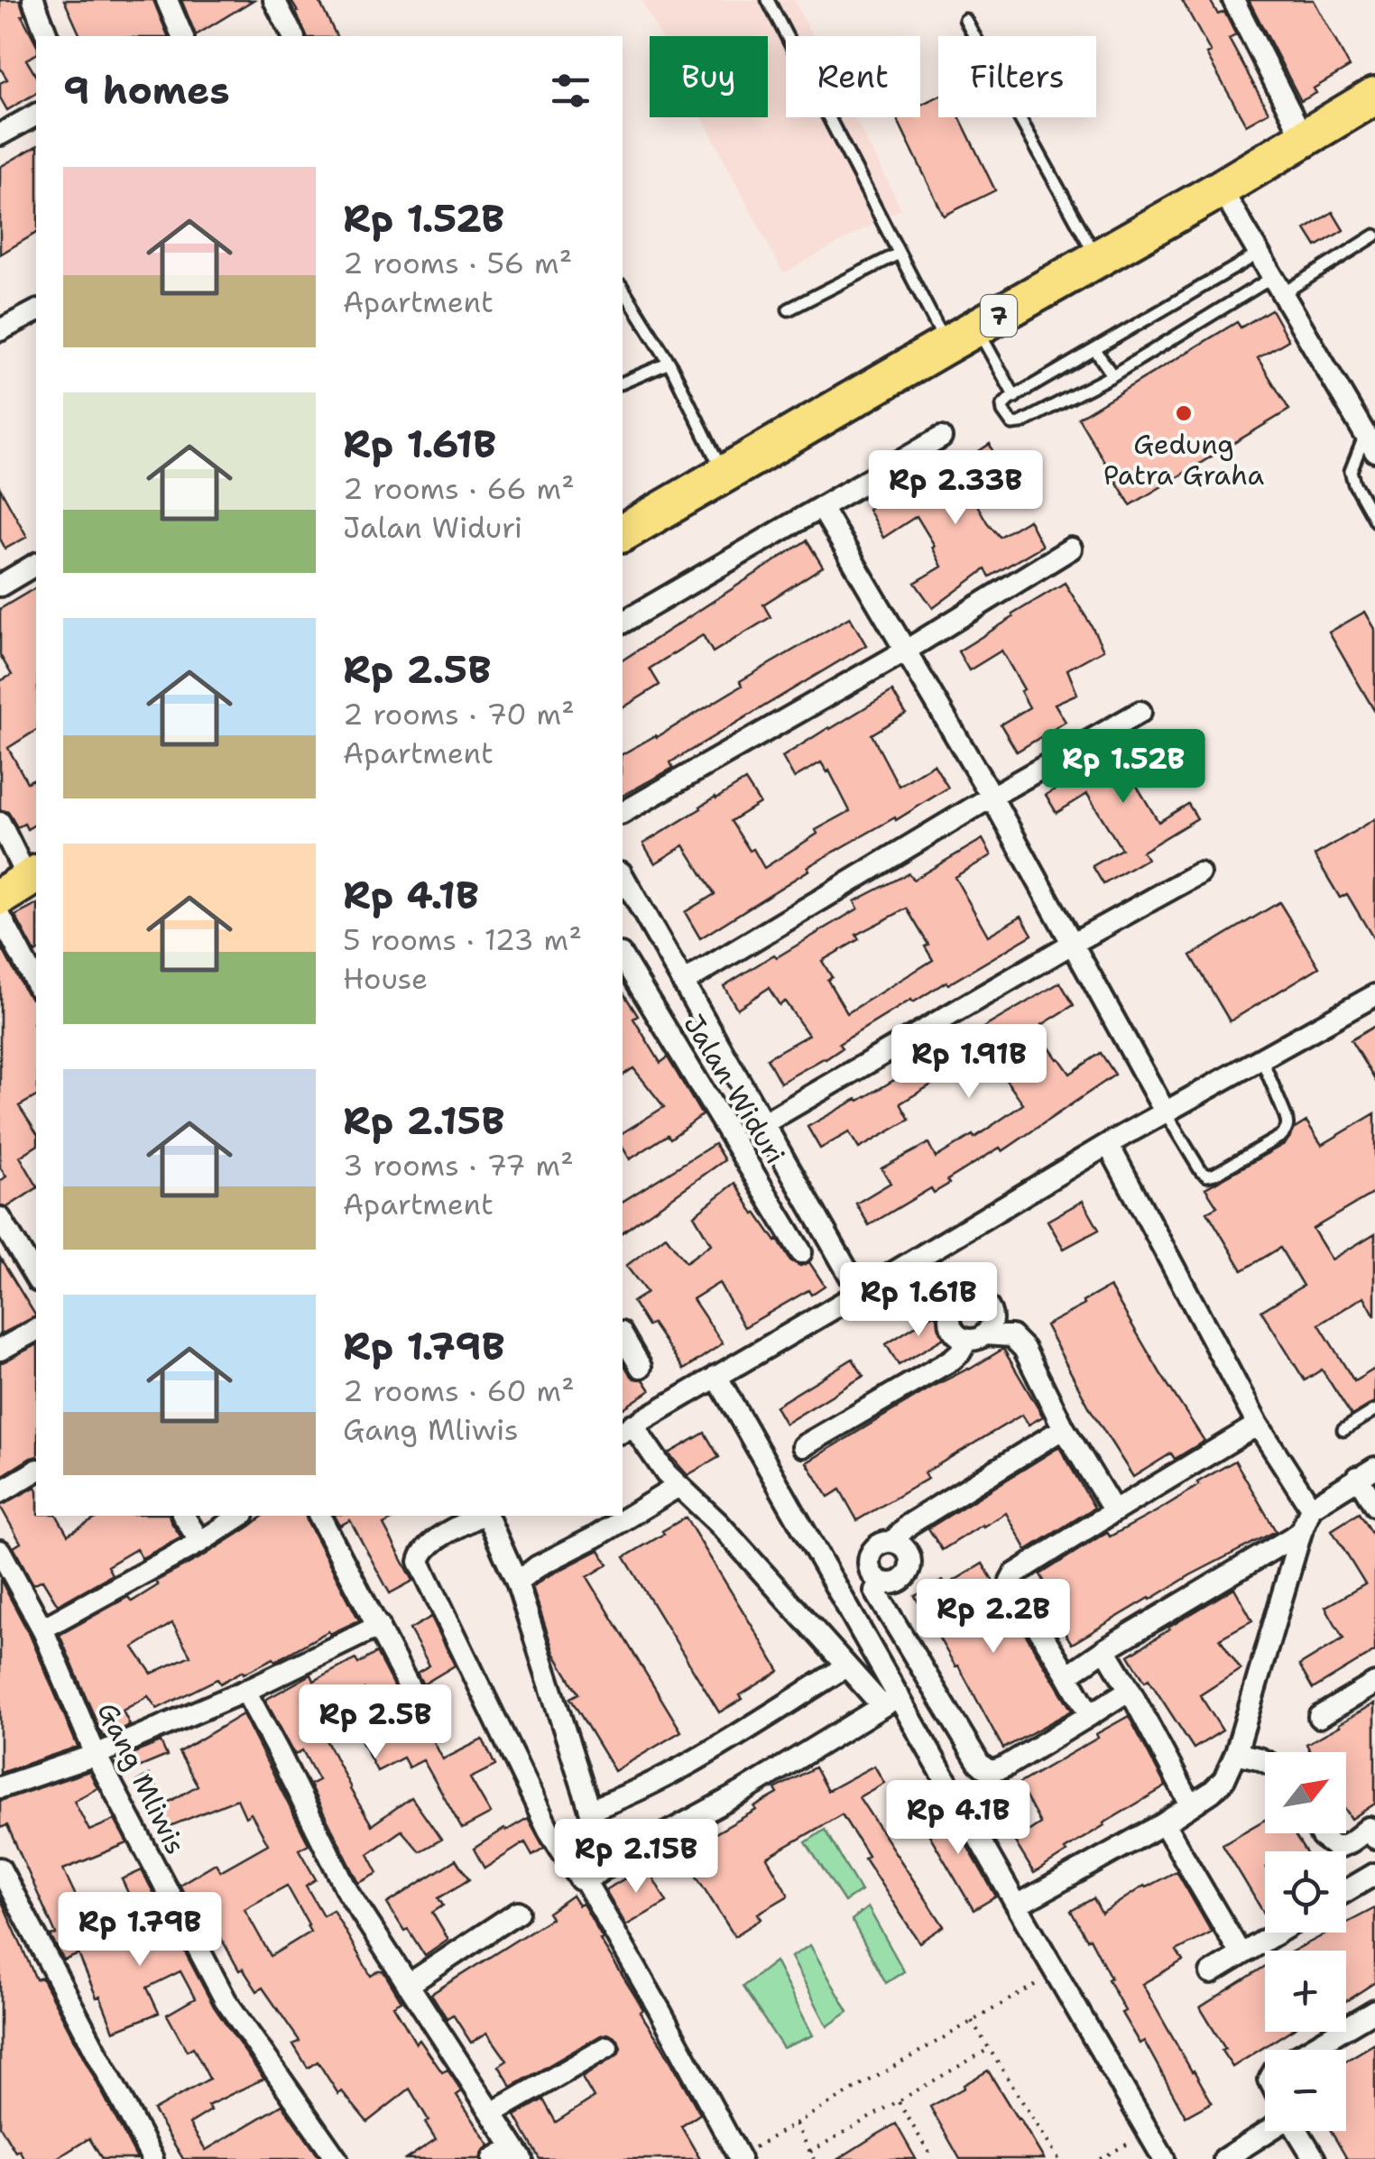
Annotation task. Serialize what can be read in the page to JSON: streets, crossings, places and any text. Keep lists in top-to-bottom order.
{
  "streets": {
    "highway": ["7"],
    "street": ["Jalan Widuri", "Gang Mliwis"]
  },
  "places": ["Gedung Patra Graha"],
  "north": "top right",
  "page": {
    "chip": ["Buy", "Rent", "Filters"],
    "heading": "9 homes",
    "list": [
      {
        "name": "Rp 1.52B",
        "note": "2 rooms · 56 m² · Apartment"
      },
      {
        "name": "Rp 1.61B",
        "note": "2 rooms · 66 m² · Jalan Widuri"
      },
      {
        "name": "Rp 2.5B",
        "note": "2 rooms · 70 m² · Apartment"
      },
      {
        "name": "Rp 4.1B",
        "note": "5 rooms · 123 m² · House"
      },
      {
        "name": "Rp 2.15B",
        "note": "3 rooms · 77 m² · Apartment"
      },
      {
        "name": "Rp 1.79B",
        "note": "2 rooms · 60 m² · Gang Mliwis"
      }
    ],
    "price": [
      "Rp 2.33B",
      "Rp 1.52B",
      "Rp 1.91B",
      "Rp 1.61B",
      "Rp 2.2B",
      "Rp 2.5B",
      "Rp 4.1B",
      "Rp 2.15B",
      "Rp 1.79B"
    ],
    "map_buttons": ["+", "−"]
  }
}
